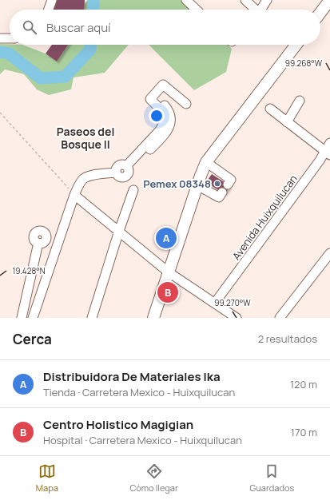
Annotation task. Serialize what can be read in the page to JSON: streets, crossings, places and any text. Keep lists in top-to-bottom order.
{
  "streets": {
    "street": ["Avenida Huixquilucan"]
  },
  "districts": ["Paseos del Bosque II"],
  "places": ["Pemex 08348"],
  "page": {
    "search": "Buscar aquí",
    "pins": ["A", "B"],
    "heading": ["Cerca", "2 resultados"],
    "list": [
      {
        "mark": "A",
        "name": "Distribuidora De Materiales Ika",
        "note": "Tienda · Carretera Mexico - Huixquilucan",
        "value": "120 m"
      },
      {
        "mark": "B",
        "name": "Centro Holistico Magigian",
        "note": "Hospital · Carretera Mexico - Huixquilucan",
        "value": "170 m"
      }
    ],
    "nav": ["Mapa", "Cómo llegar", "Guardados"]
  },
  "coordinates": ["99.268°W", "19.428°N", "99.270°W"]
}
